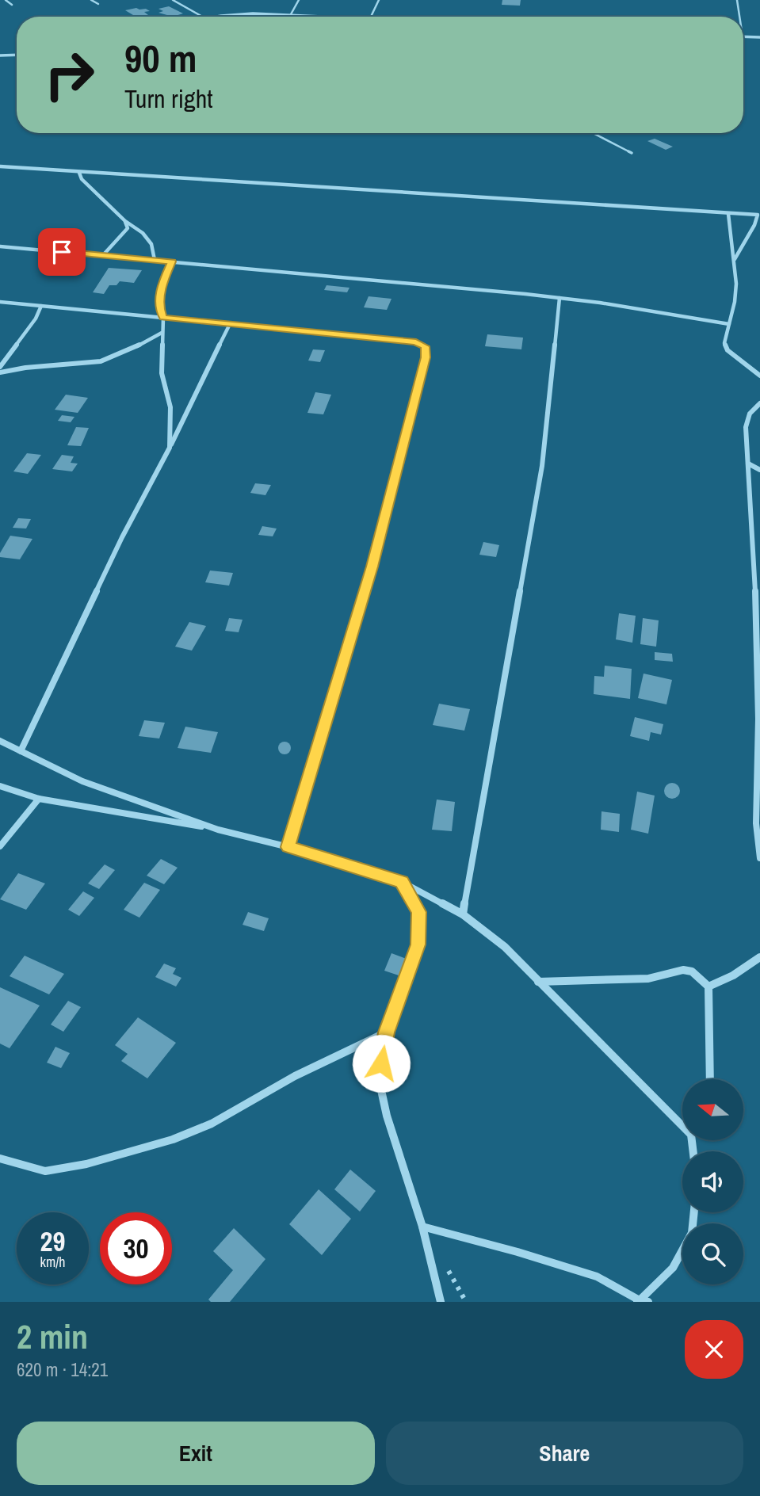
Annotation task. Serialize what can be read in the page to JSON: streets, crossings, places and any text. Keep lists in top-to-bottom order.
{
  "north": "left",
  "page": {
    "turn": ["90 m", "Turn right"],
    "speed": "29 km/h",
    "limit": "30",
    "heading": ["2 min", "620 m · 14:21"],
    "buttons": ["Exit", "Share"]
  }
}
